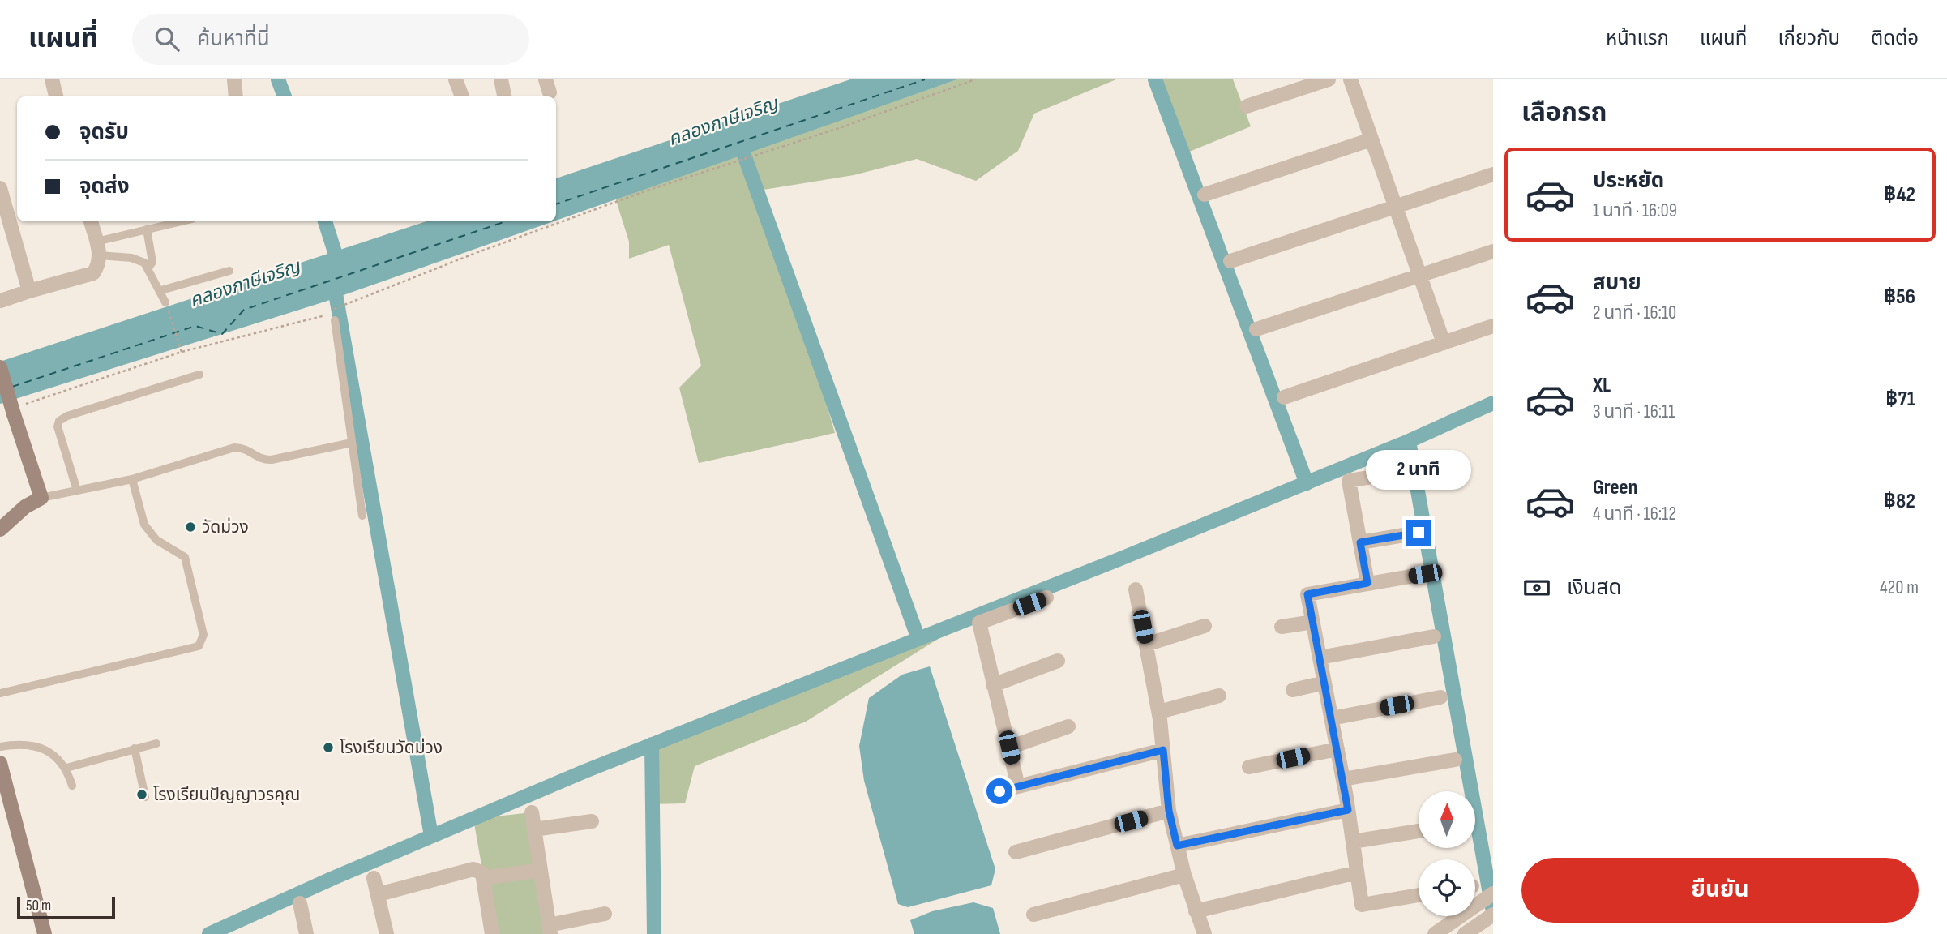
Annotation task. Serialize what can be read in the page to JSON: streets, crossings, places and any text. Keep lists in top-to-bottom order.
{
  "water": ["คลองภาษีเจริญ"],
  "places": ["วัดม่วง", "โรงเรียนวัดม่วง", "โรงเรียนปัญญาวรคุณ"],
  "scale_bar": "50 m",
  "north": "top",
  "page": {
    "header": "แผนที่",
    "search": "ค้นหาที่นี่",
    "nav": [
      "หน้าแรก",
      "แผนที่",
      "เกี่ยวกับ",
      "ติดต่อ"
    ],
    "heading": "เลือกรถ",
    "banner": ["จุดรับ", "จุดส่ง"],
    "list": [
      {
        "name": "ประหยัด",
        "note": "1 นาที · 16:09",
        "value": "฿42"
      },
      {
        "name": "สบาย",
        "note": "2 นาที · 16:10",
        "value": "฿56"
      },
      {
        "name": "XL",
        "note": "3 นาที · 16:11",
        "value": "฿71"
      },
      {
        "name": "Green",
        "note": "4 นาที · 16:12",
        "value": "฿82"
      }
    ],
    "bubble": "2 นาที",
    "pay": ["เงินสด", "420 m"],
    "buttons": "ยืนยัน",
    "scale": "50 m"
  }
}
